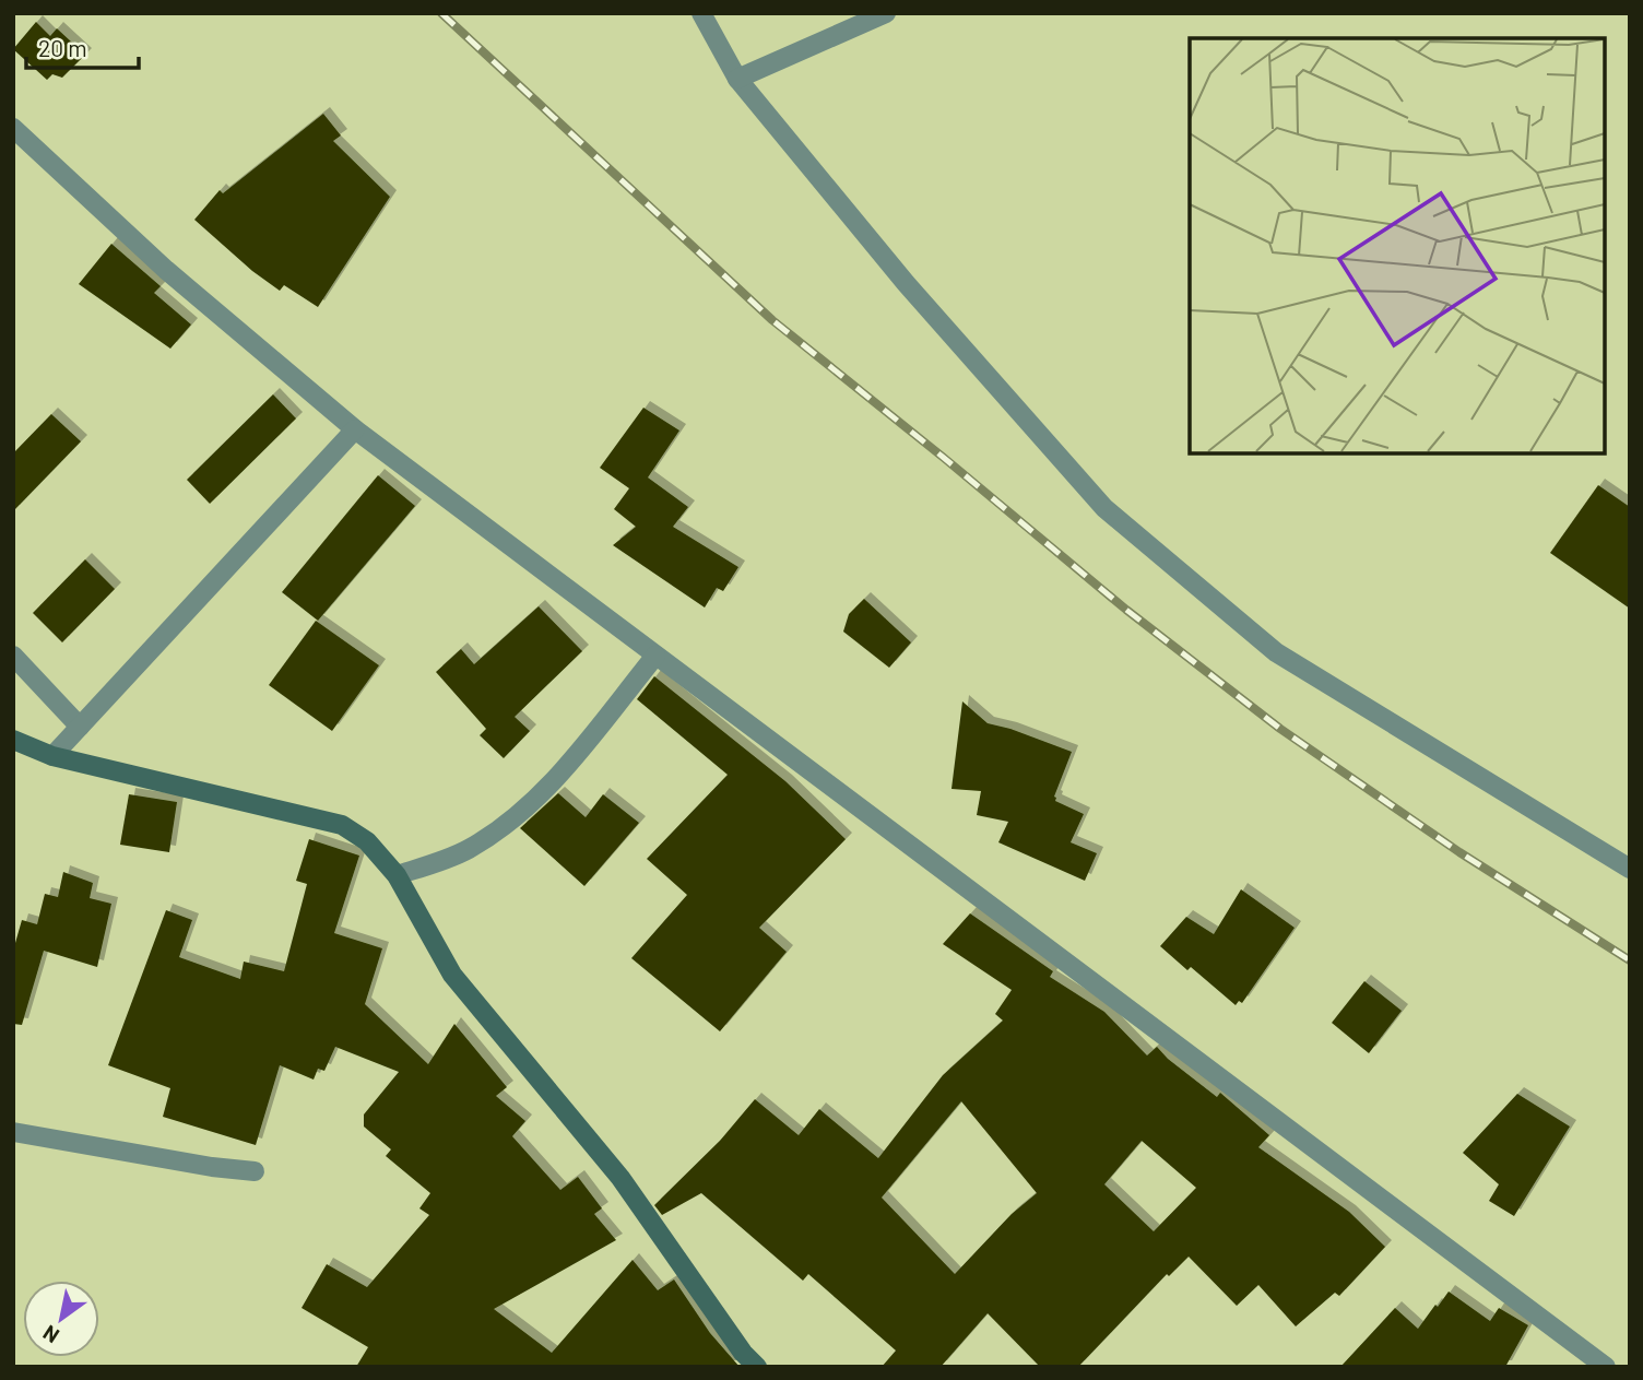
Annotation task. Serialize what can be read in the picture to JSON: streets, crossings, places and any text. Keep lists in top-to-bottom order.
{
  "scale_bar": "20 m",
  "north": "bottom left"
}
